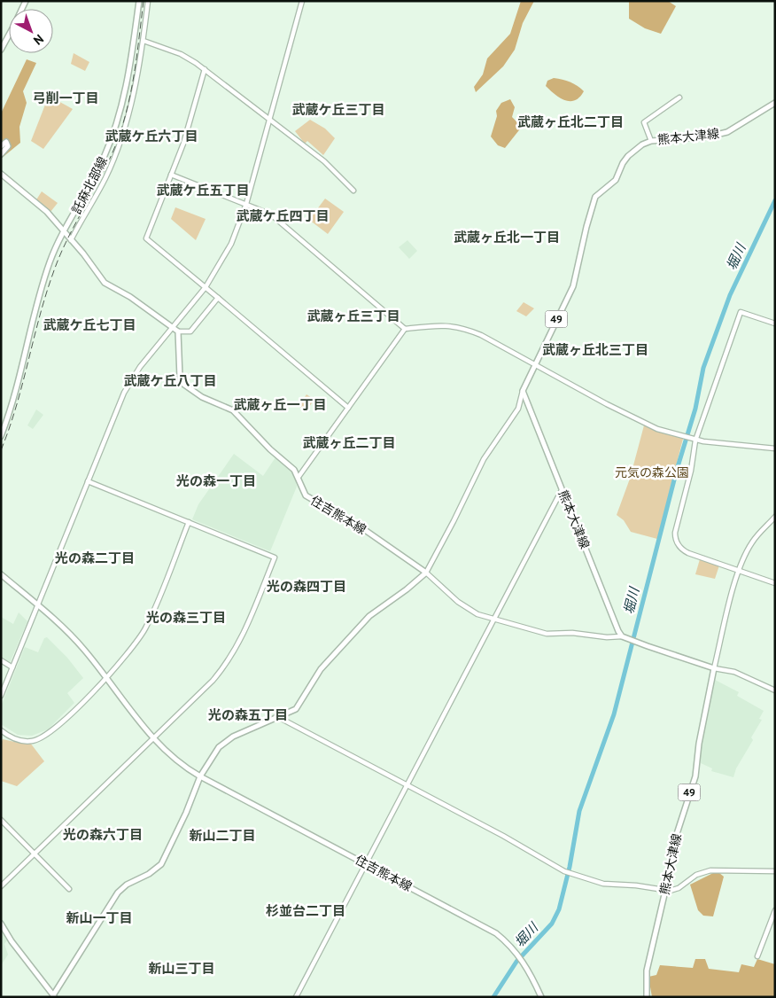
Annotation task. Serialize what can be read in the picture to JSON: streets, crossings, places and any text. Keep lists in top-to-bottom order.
{
  "streets": {
    "main road": [
      "熊本大津線",
      "託麻北部線",
      "49",
      "住吉熊本線"
    ]
  },
  "districts": [
    "弓削一丁目",
    "武蔵ケ丘三丁目",
    "武蔵ヶ丘北二丁目",
    "武蔵ケ丘六丁目",
    "武蔵ケ丘五丁目",
    "武蔵ケ丘四丁目",
    "武蔵ヶ丘北一丁目",
    "武蔵ヶ丘三丁目",
    "武蔵ケ丘七丁目",
    "武蔵ヶ丘北三丁目",
    "武蔵ケ丘八丁目",
    "武蔵ヶ丘一丁目",
    "武蔵ヶ丘二丁目",
    "光の森一丁目",
    "光の森二丁目",
    "光の森四丁目",
    "光の森三丁目",
    "光の森五丁目",
    "光の森六丁目",
    "新山二丁目",
    "杉並台二丁目",
    "新山一丁目",
    "新山三丁目"
  ],
  "water": ["堀川"],
  "parks": ["元気の森公園"],
  "north": "bottom right"
}
